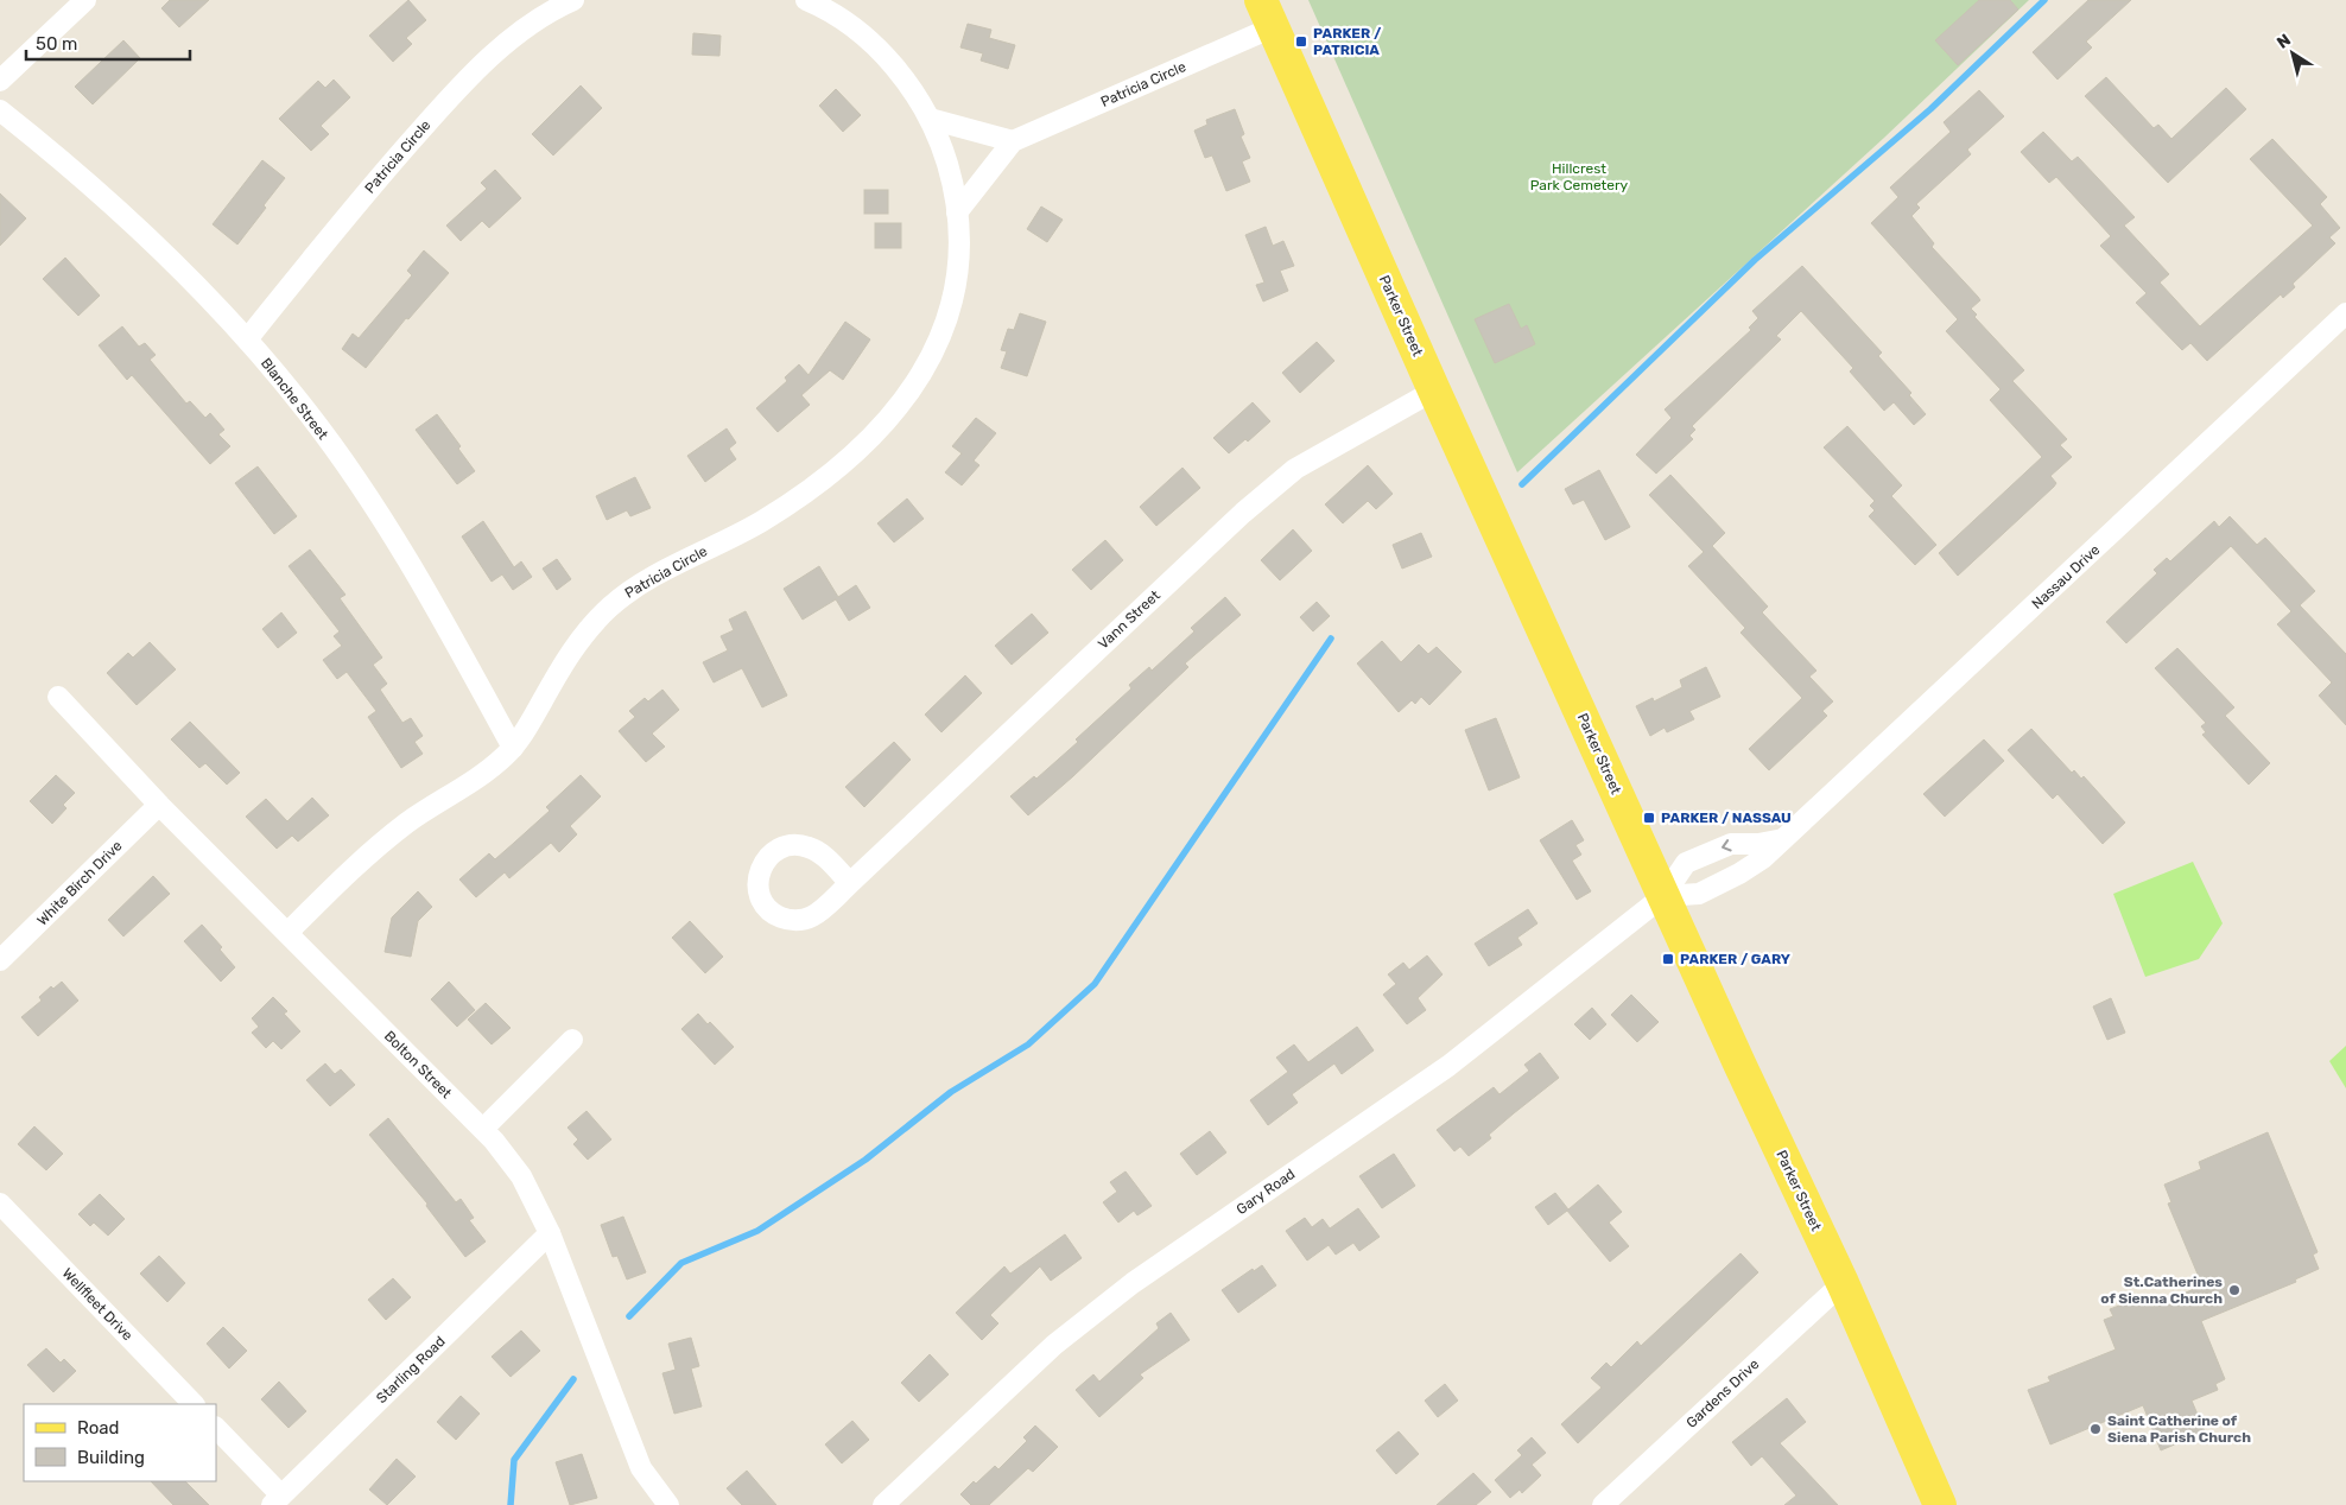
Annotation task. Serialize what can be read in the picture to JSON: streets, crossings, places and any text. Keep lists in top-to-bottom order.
{
  "streets": {
    "main road": ["Parker Street"],
    "street": [
      "Patricia Circle",
      "Blanche Street",
      "Nassau Drive",
      "Vann Street",
      "White Birch Drive",
      "Bolton Street",
      "Gary Road",
      "Wellfleet Drive",
      "Starling Road",
      "Gardens Drive"
    ]
  },
  "crossings": [
    ["Patricia Circle", "Parker Street"],
    ["Patricia Circle", "Blanche Street"],
    ["Patricia Circle", "Bolton Street"],
    ["Parker Street", "Nassau Drive"],
    ["Parker Street", "Vann Street"],
    ["Parker Street", "Gary Road"],
    ["Parker Street", "Gardens Drive"],
    ["Nassau Drive", "Gary Road"],
    ["White Birch Drive", "Bolton Street"],
    ["Bolton Street", "Starling Road"]
  ],
  "parks": ["Hillcrest Park Cemetery"],
  "places": {
    "transit": ["PARKER / PATRICIA", "PARKER / NASSAU", "PARKER / GARY"],
    "other": ["St.Catherines of Sienna Church", "Saint Catherine of Siena Parish Church"]
  },
  "legend": ["Road", "Building"],
  "scale_bar": "50 m",
  "north": "top left"
}
